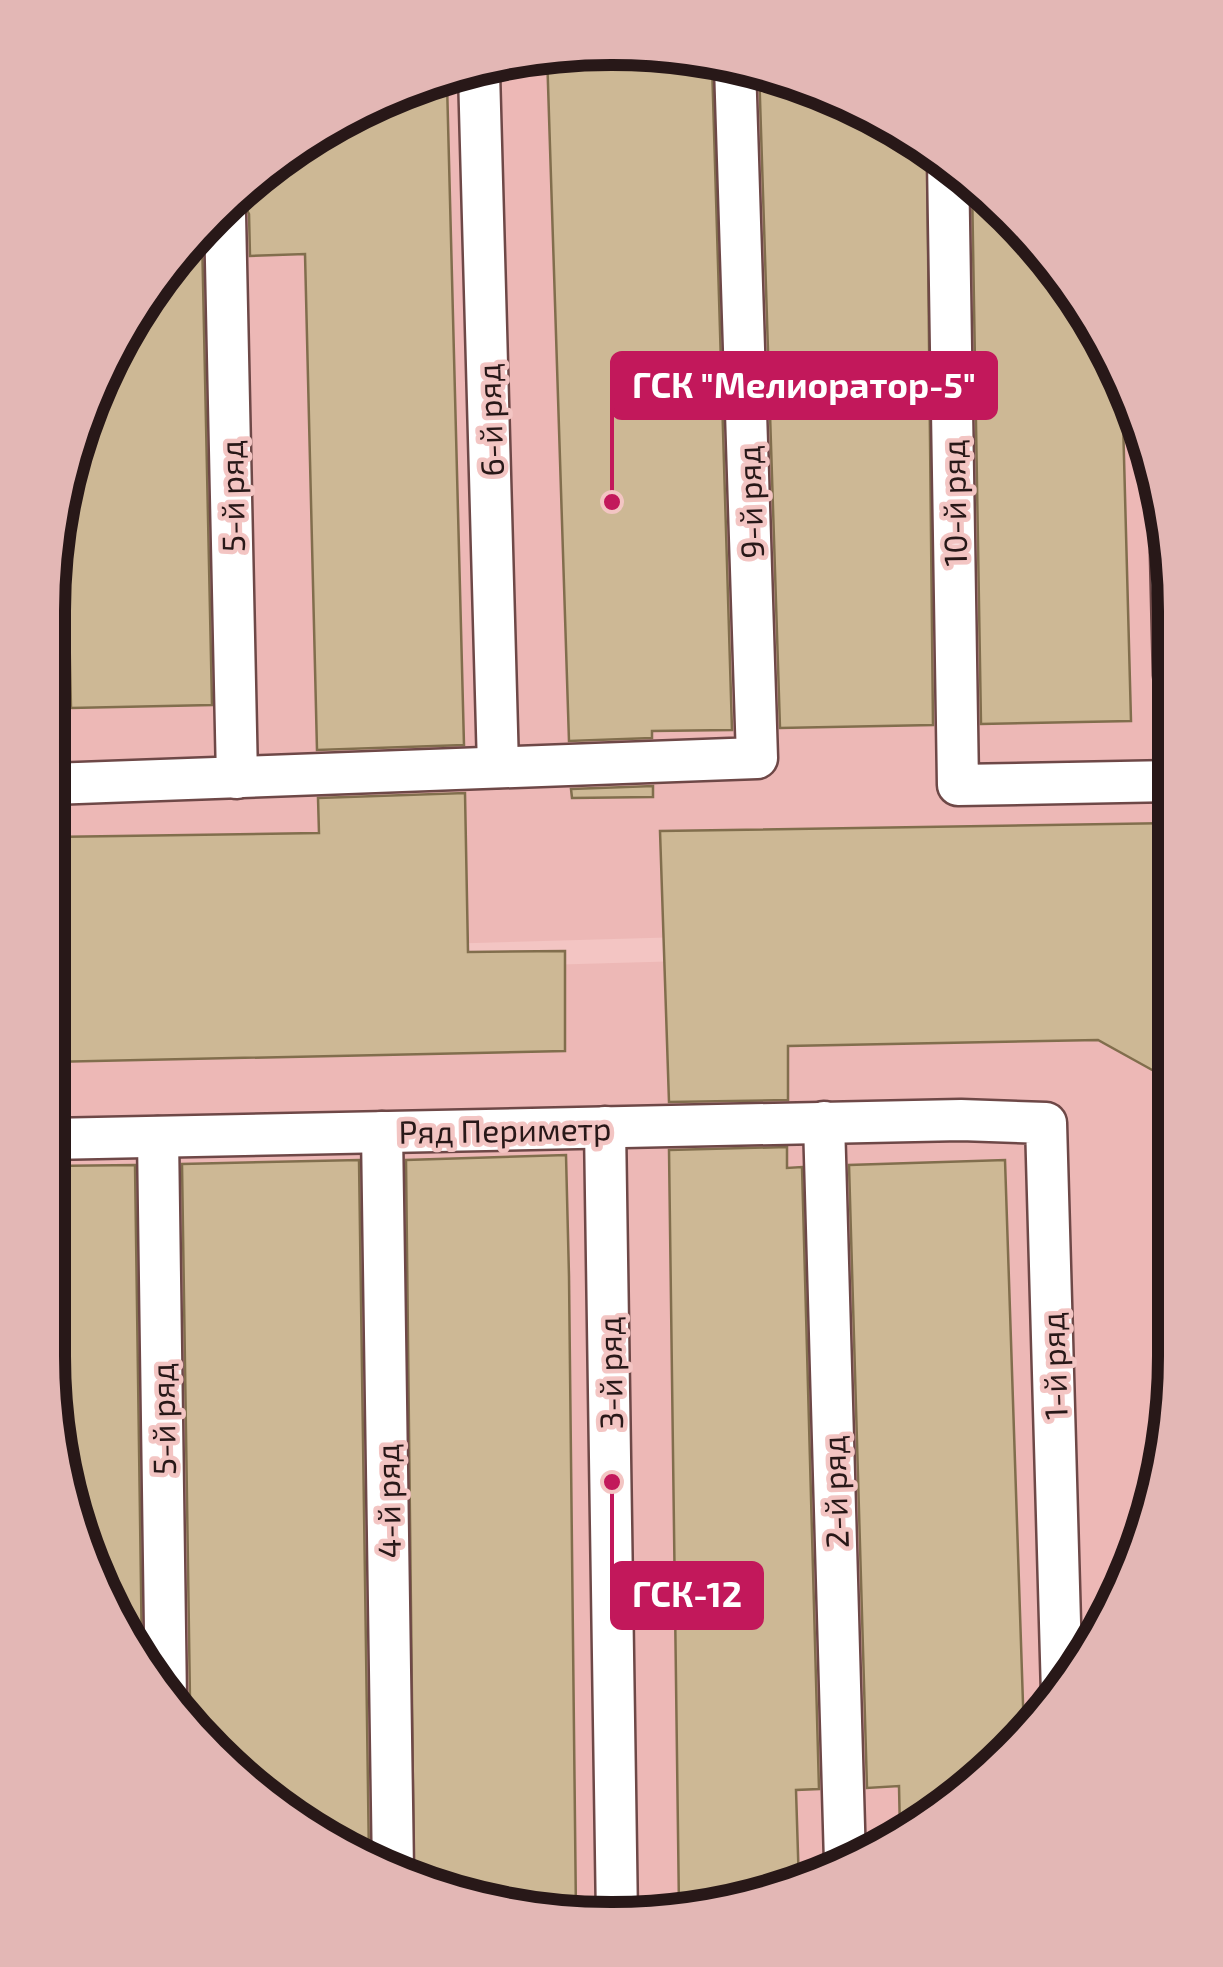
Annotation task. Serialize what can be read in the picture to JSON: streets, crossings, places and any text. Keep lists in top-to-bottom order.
{
  "streets": {
    "lane": [
      "6-й ряд",
      "5-й ряд",
      "9-й ряд",
      "10-й ряд",
      "Ряд Периметр",
      "1-й ряд",
      "3-й ряд",
      "2-й ряд",
      "4-й ряд"
    ]
  },
  "crossings": [
    ["6-й ряд", "9-й ряд"],
    ["5-й ряд", "Ряд Периметр"],
    ["Ряд Периметр", "1-й ряд"],
    ["Ряд Периметр", "3-й ряд"],
    ["Ряд Периметр", "2-й ряд"],
    ["Ряд Периметр", "4-й ряд"]
  ],
  "places": ["ГСК \"Мелиоратор-5\"", "ГСК-12"]
}
